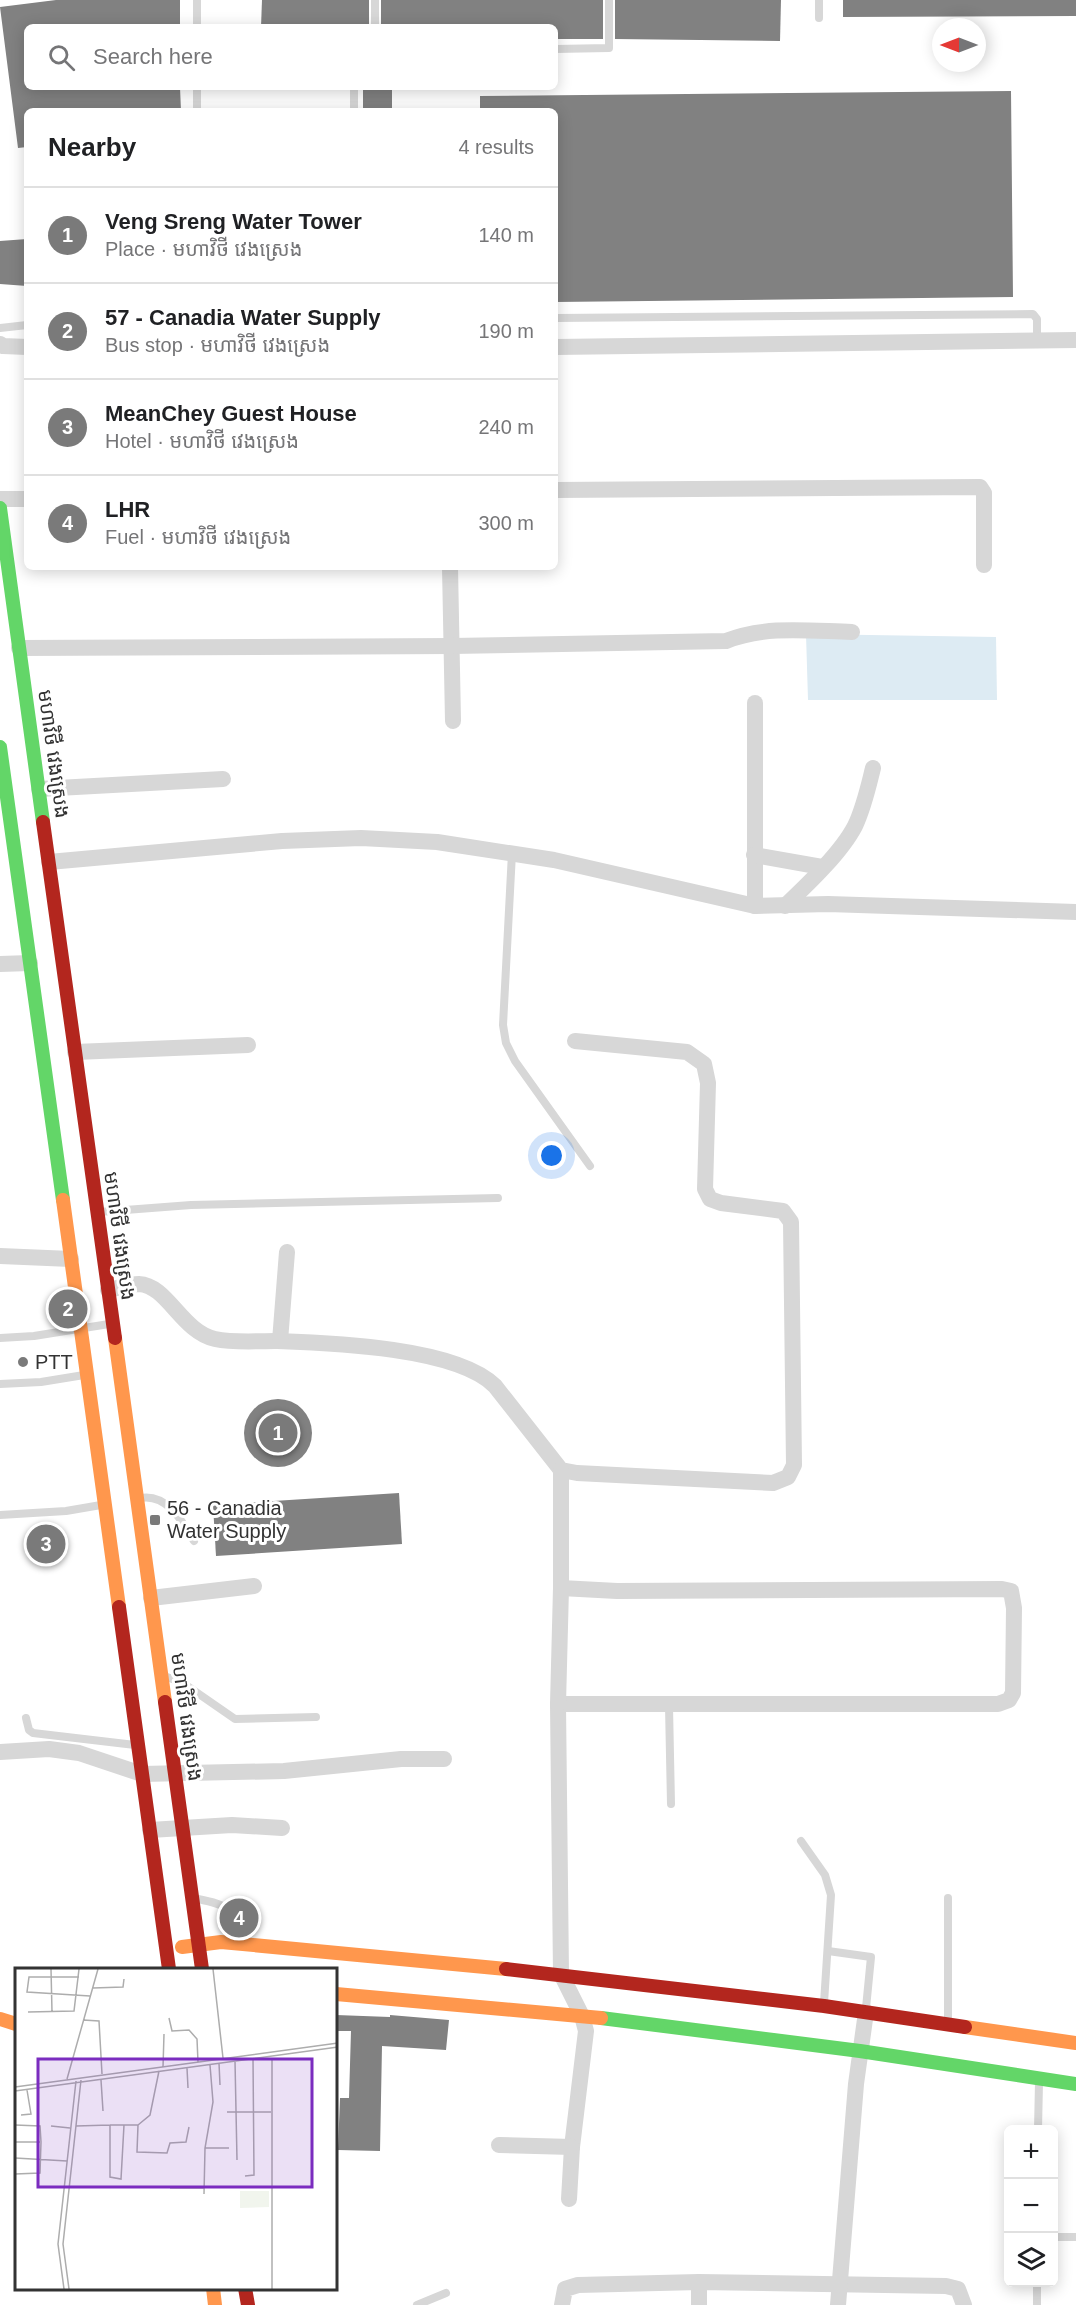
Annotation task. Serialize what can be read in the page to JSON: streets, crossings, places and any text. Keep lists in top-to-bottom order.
{
  "streets": {
    "main road": ["មហាវិថី វេងស្រេង"]
  },
  "places": {
    "other": ["PTT"],
    "transit": ["56 - Canadia Water Supply"]
  },
  "north": "left",
  "page": {
    "search": "Search here",
    "heading": ["Nearby", "4 results"],
    "list": [
      {
        "mark": "1",
        "name": "Veng Sreng Water Tower",
        "note": "Place · មហាវិថី វេងស្រេង",
        "value": "140 m"
      },
      {
        "mark": "2",
        "name": "57 - Canadia Water Supply",
        "note": "Bus stop · មហាវិថី វេងស្រេង",
        "value": "190 m"
      },
      {
        "mark": "3",
        "name": "MeanChey Guest House",
        "note": "Hotel · មហាវិថី វេងស្រេង",
        "value": "240 m"
      },
      {
        "mark": "4",
        "name": "LHR",
        "note": "Fuel · មហាវិថី វេងស្រេង",
        "value": "300 m"
      }
    ],
    "pins": [
      "2",
      "1",
      "3",
      "4"
    ],
    "map_buttons": ["+", "−"]
  }
}
